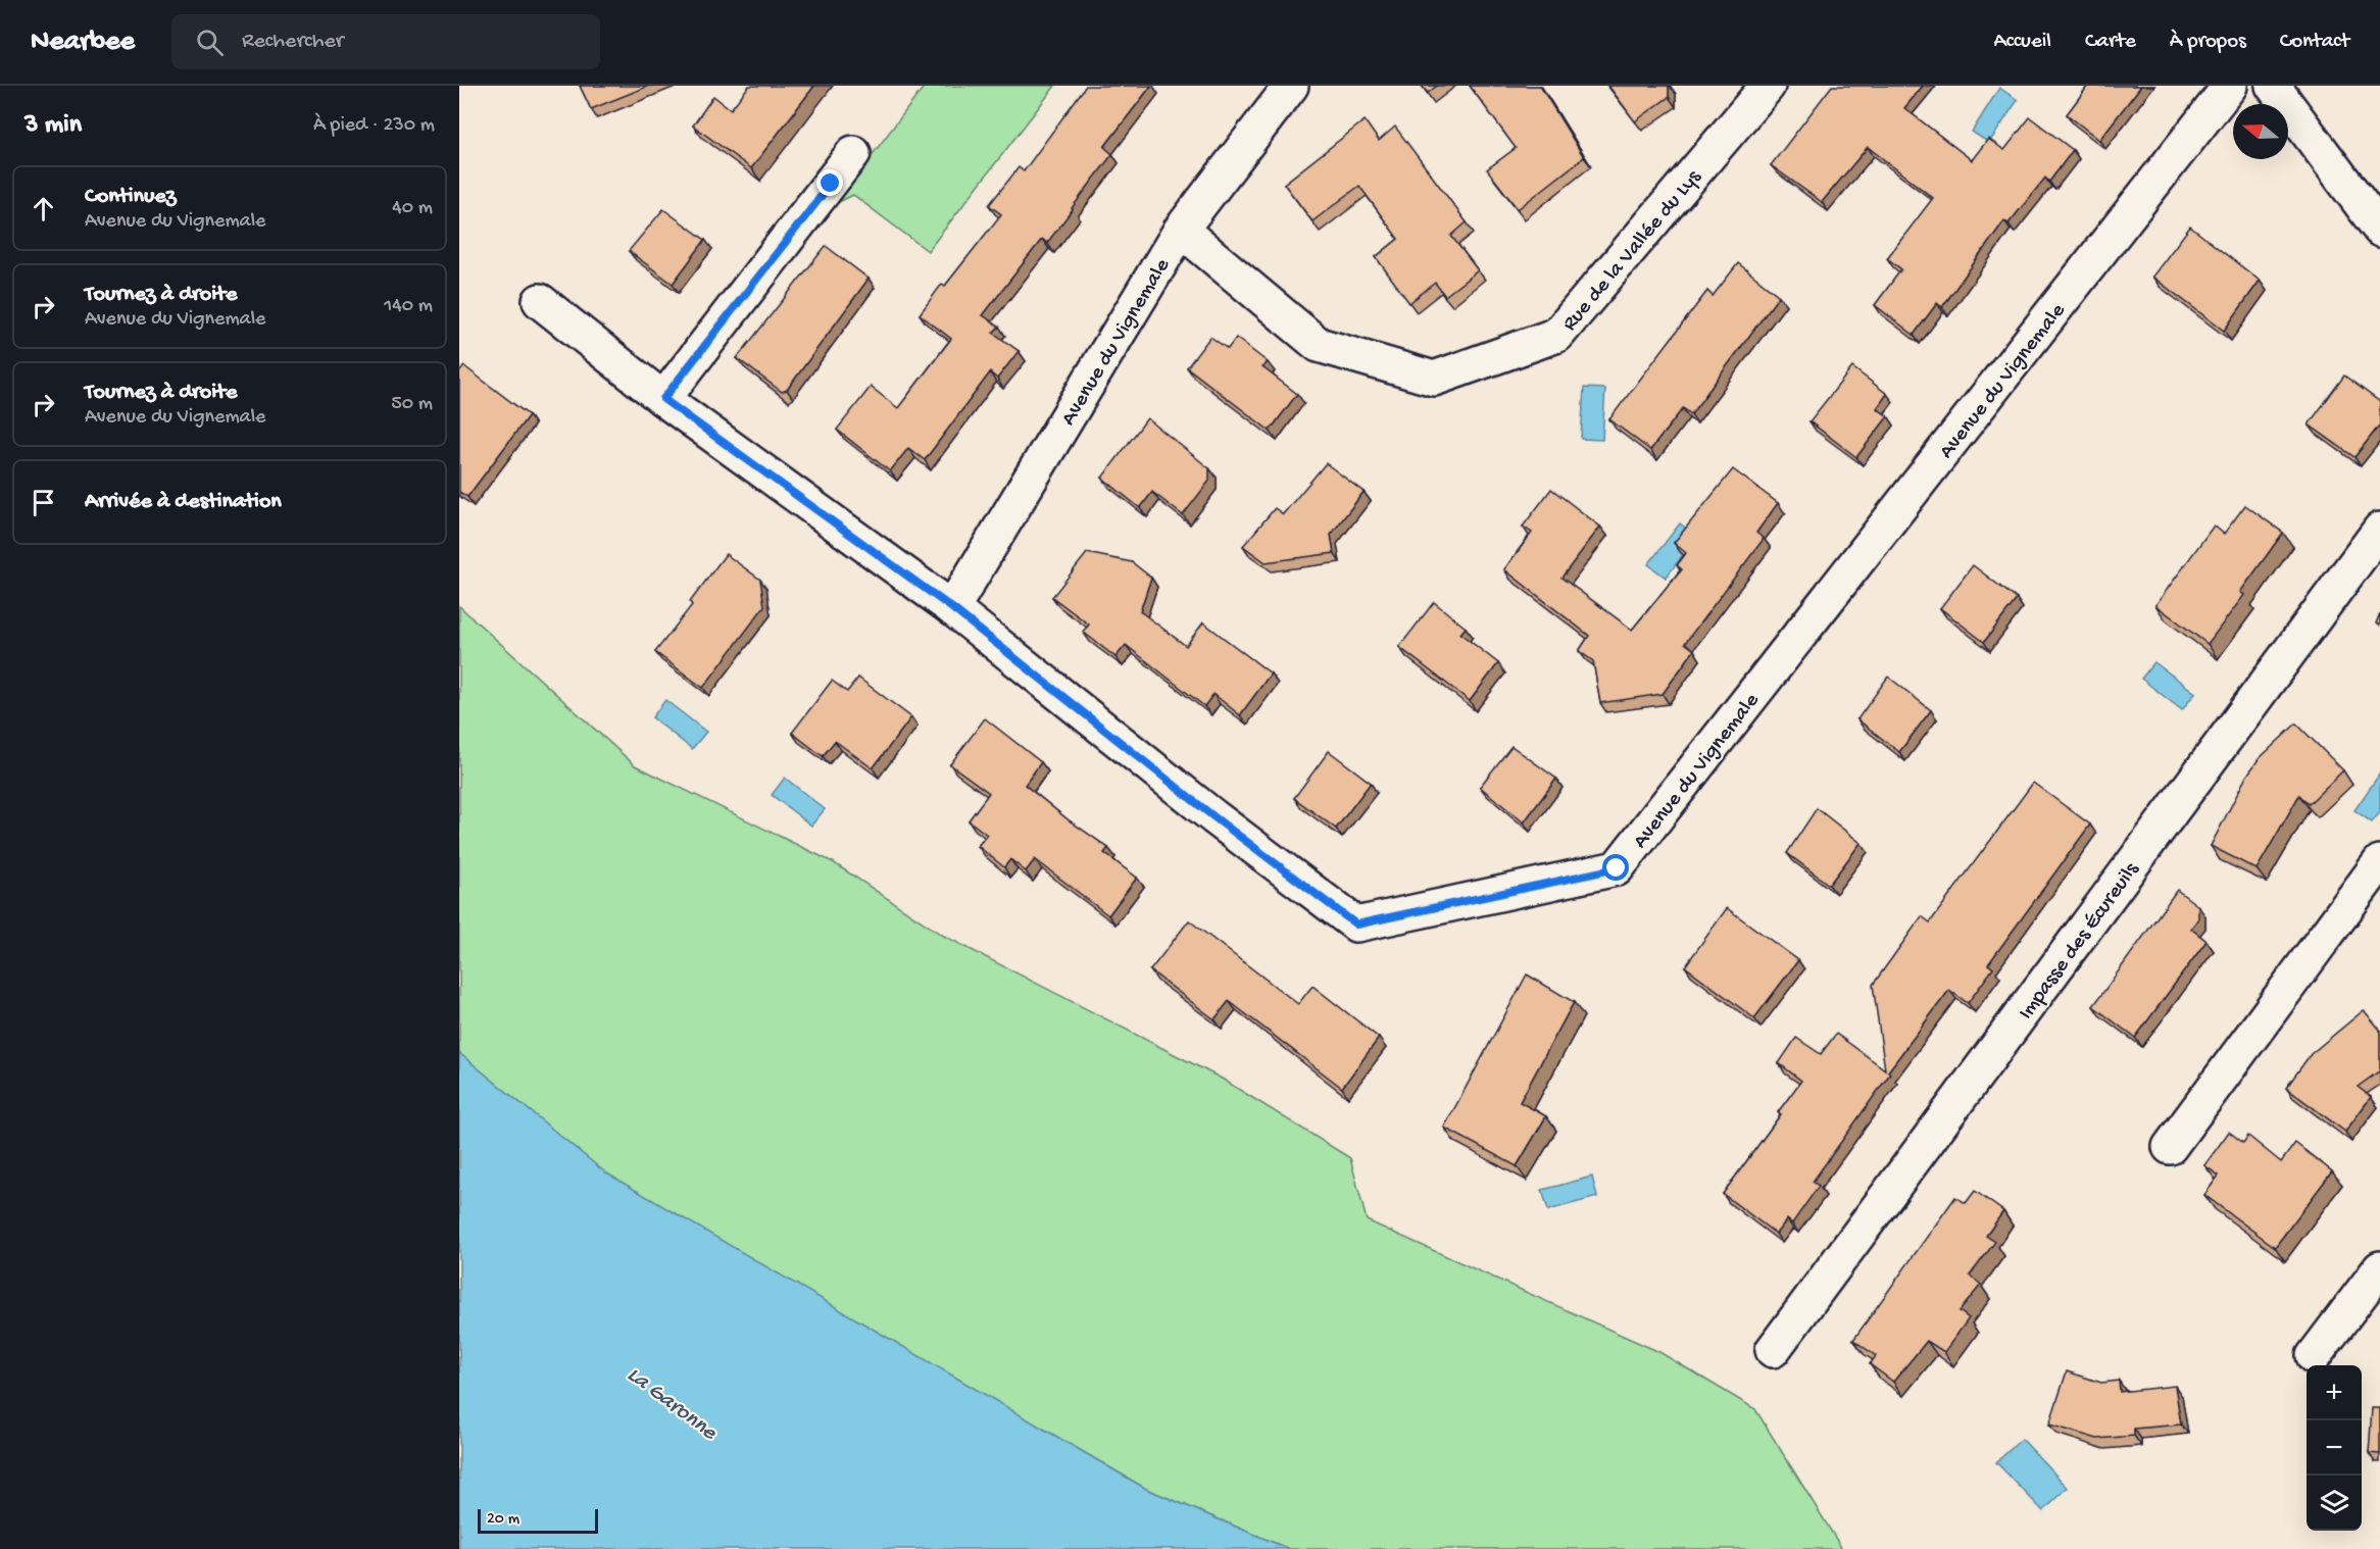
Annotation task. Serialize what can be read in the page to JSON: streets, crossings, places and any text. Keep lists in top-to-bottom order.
{
  "streets": {
    "street": ["Rue de la Vallée du Lys", "Avenue du Vignemale", "Impasse des Écureuils"]
  },
  "crossings": [
    ["Rue de la Vallée du Lys", "Avenue du Vignemale"]
  ],
  "water": ["La Garonne"],
  "scale_bar": "20 m",
  "north": "left",
  "page": {
    "header": "Nearbee",
    "search": "Rechercher",
    "nav": [
      "Accueil",
      "Carte",
      "À propos",
      "Contact"
    ],
    "heading": ["3 min", "À pied · 230 m"],
    "list": [
      ["Continuez", "Avenue du Vignemale", "40 m"],
      ["Tournez à droite", "Avenue du Vignemale", "140 m"],
      ["Tournez à droite", "Avenue du Vignemale", "50 m"],
      "Arrivée à destination"
    ],
    "map_buttons": ["+", "−"],
    "scale": "20 m"
  }
}
